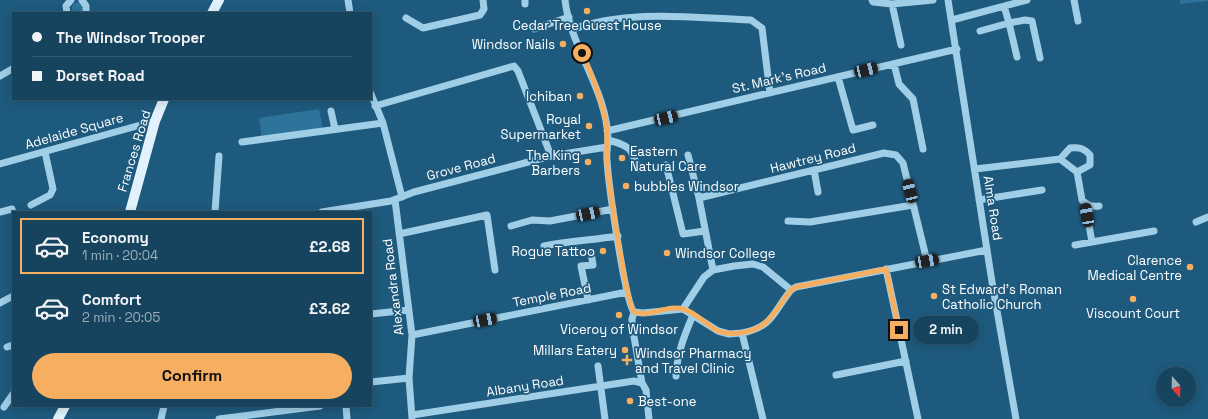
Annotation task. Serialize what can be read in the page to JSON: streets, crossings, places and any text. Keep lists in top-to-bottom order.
{
  "streets": {
    "main road": ["Frances Road"],
    "street": [
      "St. Mark's Road",
      "Adelaide Square",
      "Hawtrey Road",
      "Grove Road",
      "Alma Road",
      "Alexandra Road",
      "Temple Road",
      "Albany Road"
    ]
  },
  "crossings": [
    ["St. Mark's Road", "Alma Road"],
    ["Adelaide Square", "Frances Road"],
    ["Grove Road", "Alexandra Road"],
    ["Alexandra Road", "Temple Road"],
    ["Alexandra Road", "Albany Road"]
  ],
  "places": {
    "other": [
      "Cedar Tree Guest House",
      "Windsor Nails",
      "Ichiban",
      "Royal Supermarket",
      "Eastern Natural Care",
      "The King Barbers",
      "bubbles Windsor",
      "Rogue Tattoo",
      "Windsor College",
      "Clarence Medical Centre",
      "St Edward's Roman Catholic Church",
      "Viscount Court",
      "Viceroy of Windsor",
      "Millars Eatery",
      "Best-one"
    ],
    "health": ["Windsor Pharmacy and Travel Clinic"]
  },
  "north": "bottom",
  "page": {
    "banner": ["The Windsor Trooper", "Dorset Road"],
    "list": [
      {
        "name": "Economy",
        "note": "1 min · 20:04",
        "value": "£2.68"
      },
      {
        "name": "Comfort",
        "note": "2 min · 20:05",
        "value": "£3.62"
      }
    ],
    "bubble": "2 min",
    "buttons": "Confirm"
  }
}
